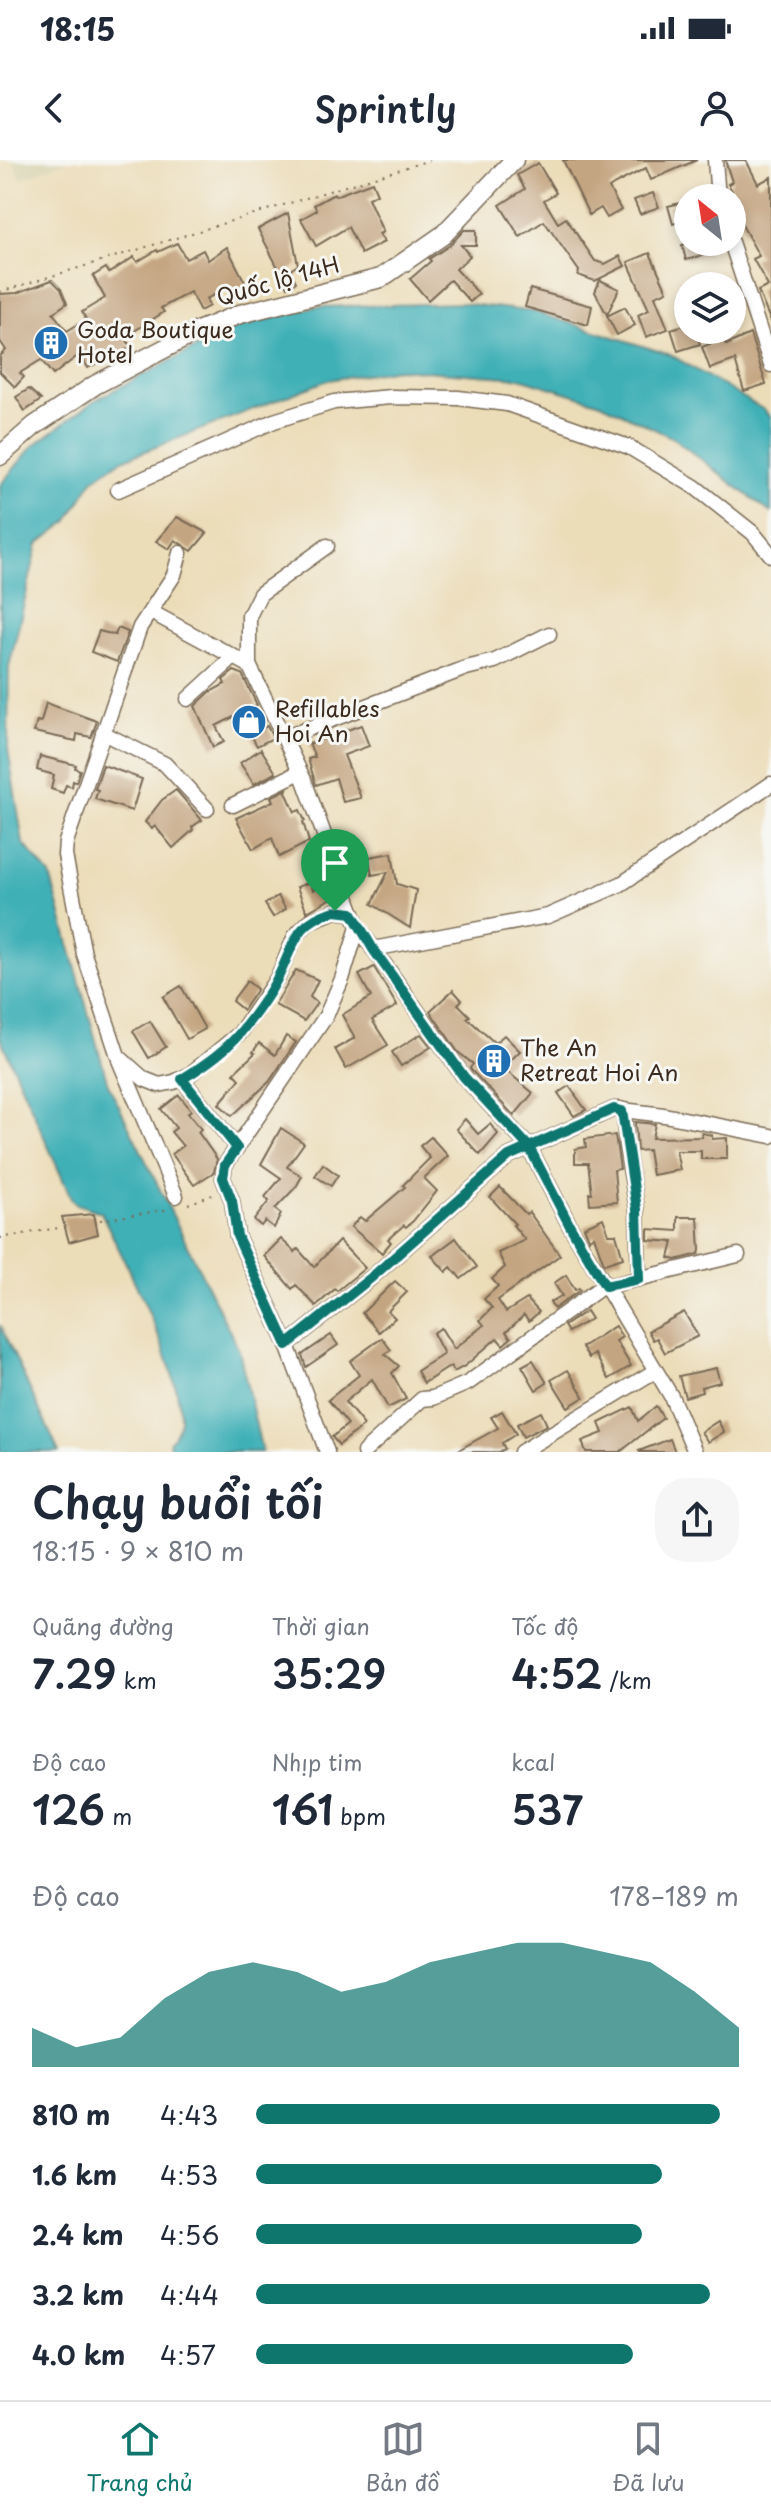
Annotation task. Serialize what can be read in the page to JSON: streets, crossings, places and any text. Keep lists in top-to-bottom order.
{
  "streets": {
    "main road": ["Quốc lộ 14H"]
  },
  "places": {
    "building": ["Goda Boutique Hotel", "The An Retreat Hoi An"],
    "shop": ["Refillables Hoi An"]
  },
  "north": "top left",
  "page": {
    "status": "18:15",
    "header": "Sprintly",
    "heading": ["Chạy buổi tối", "18:15 · 9 × 810 m"],
    "stats": [
      ["Quãng đường", "7.29 km"],
      ["Thời gian", "35:29"],
      ["Tốc độ", "4:52 /km"],
      ["Độ cao", "126 m"],
      ["Nhịp tim", "161 bpm"],
      ["kcal", "537"]
    ],
    "chart": ["Độ cao", "178–189 m"],
    "list": [
      {
        "name": "810 m",
        "note": "4:43"
      },
      {
        "name": "1.6 km",
        "note": "4:53"
      },
      {
        "name": "2.4 km",
        "note": "4:56"
      },
      {
        "name": "3.2 km",
        "note": "4:44"
      },
      {
        "name": "4.0 km",
        "note": "4:57"
      }
    ],
    "tabs": ["Trang chủ", "Bản đồ", "Đã lưu"]
  }
}
